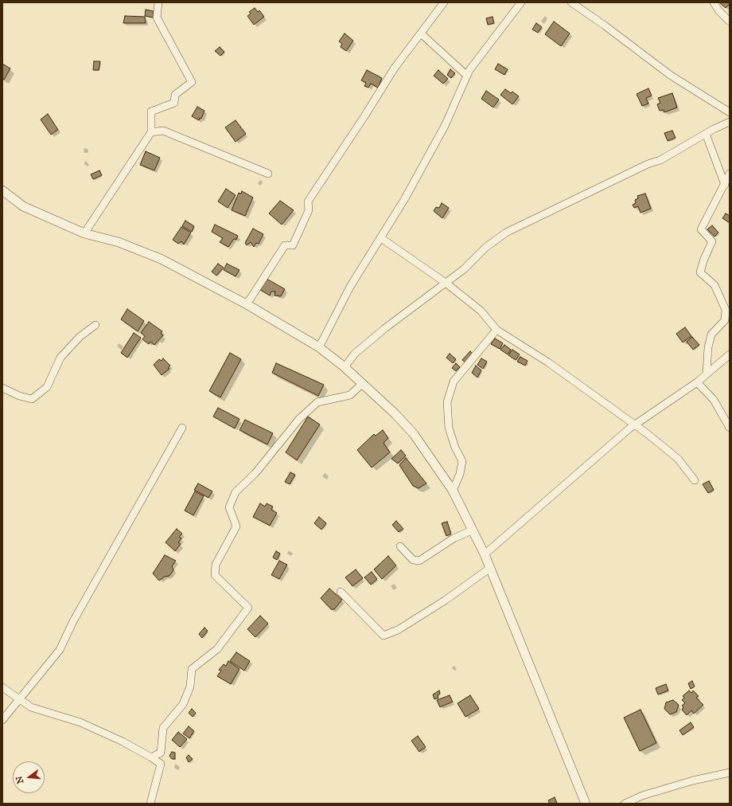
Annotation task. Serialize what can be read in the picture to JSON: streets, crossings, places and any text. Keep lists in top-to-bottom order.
{
  "north": "left"
}
